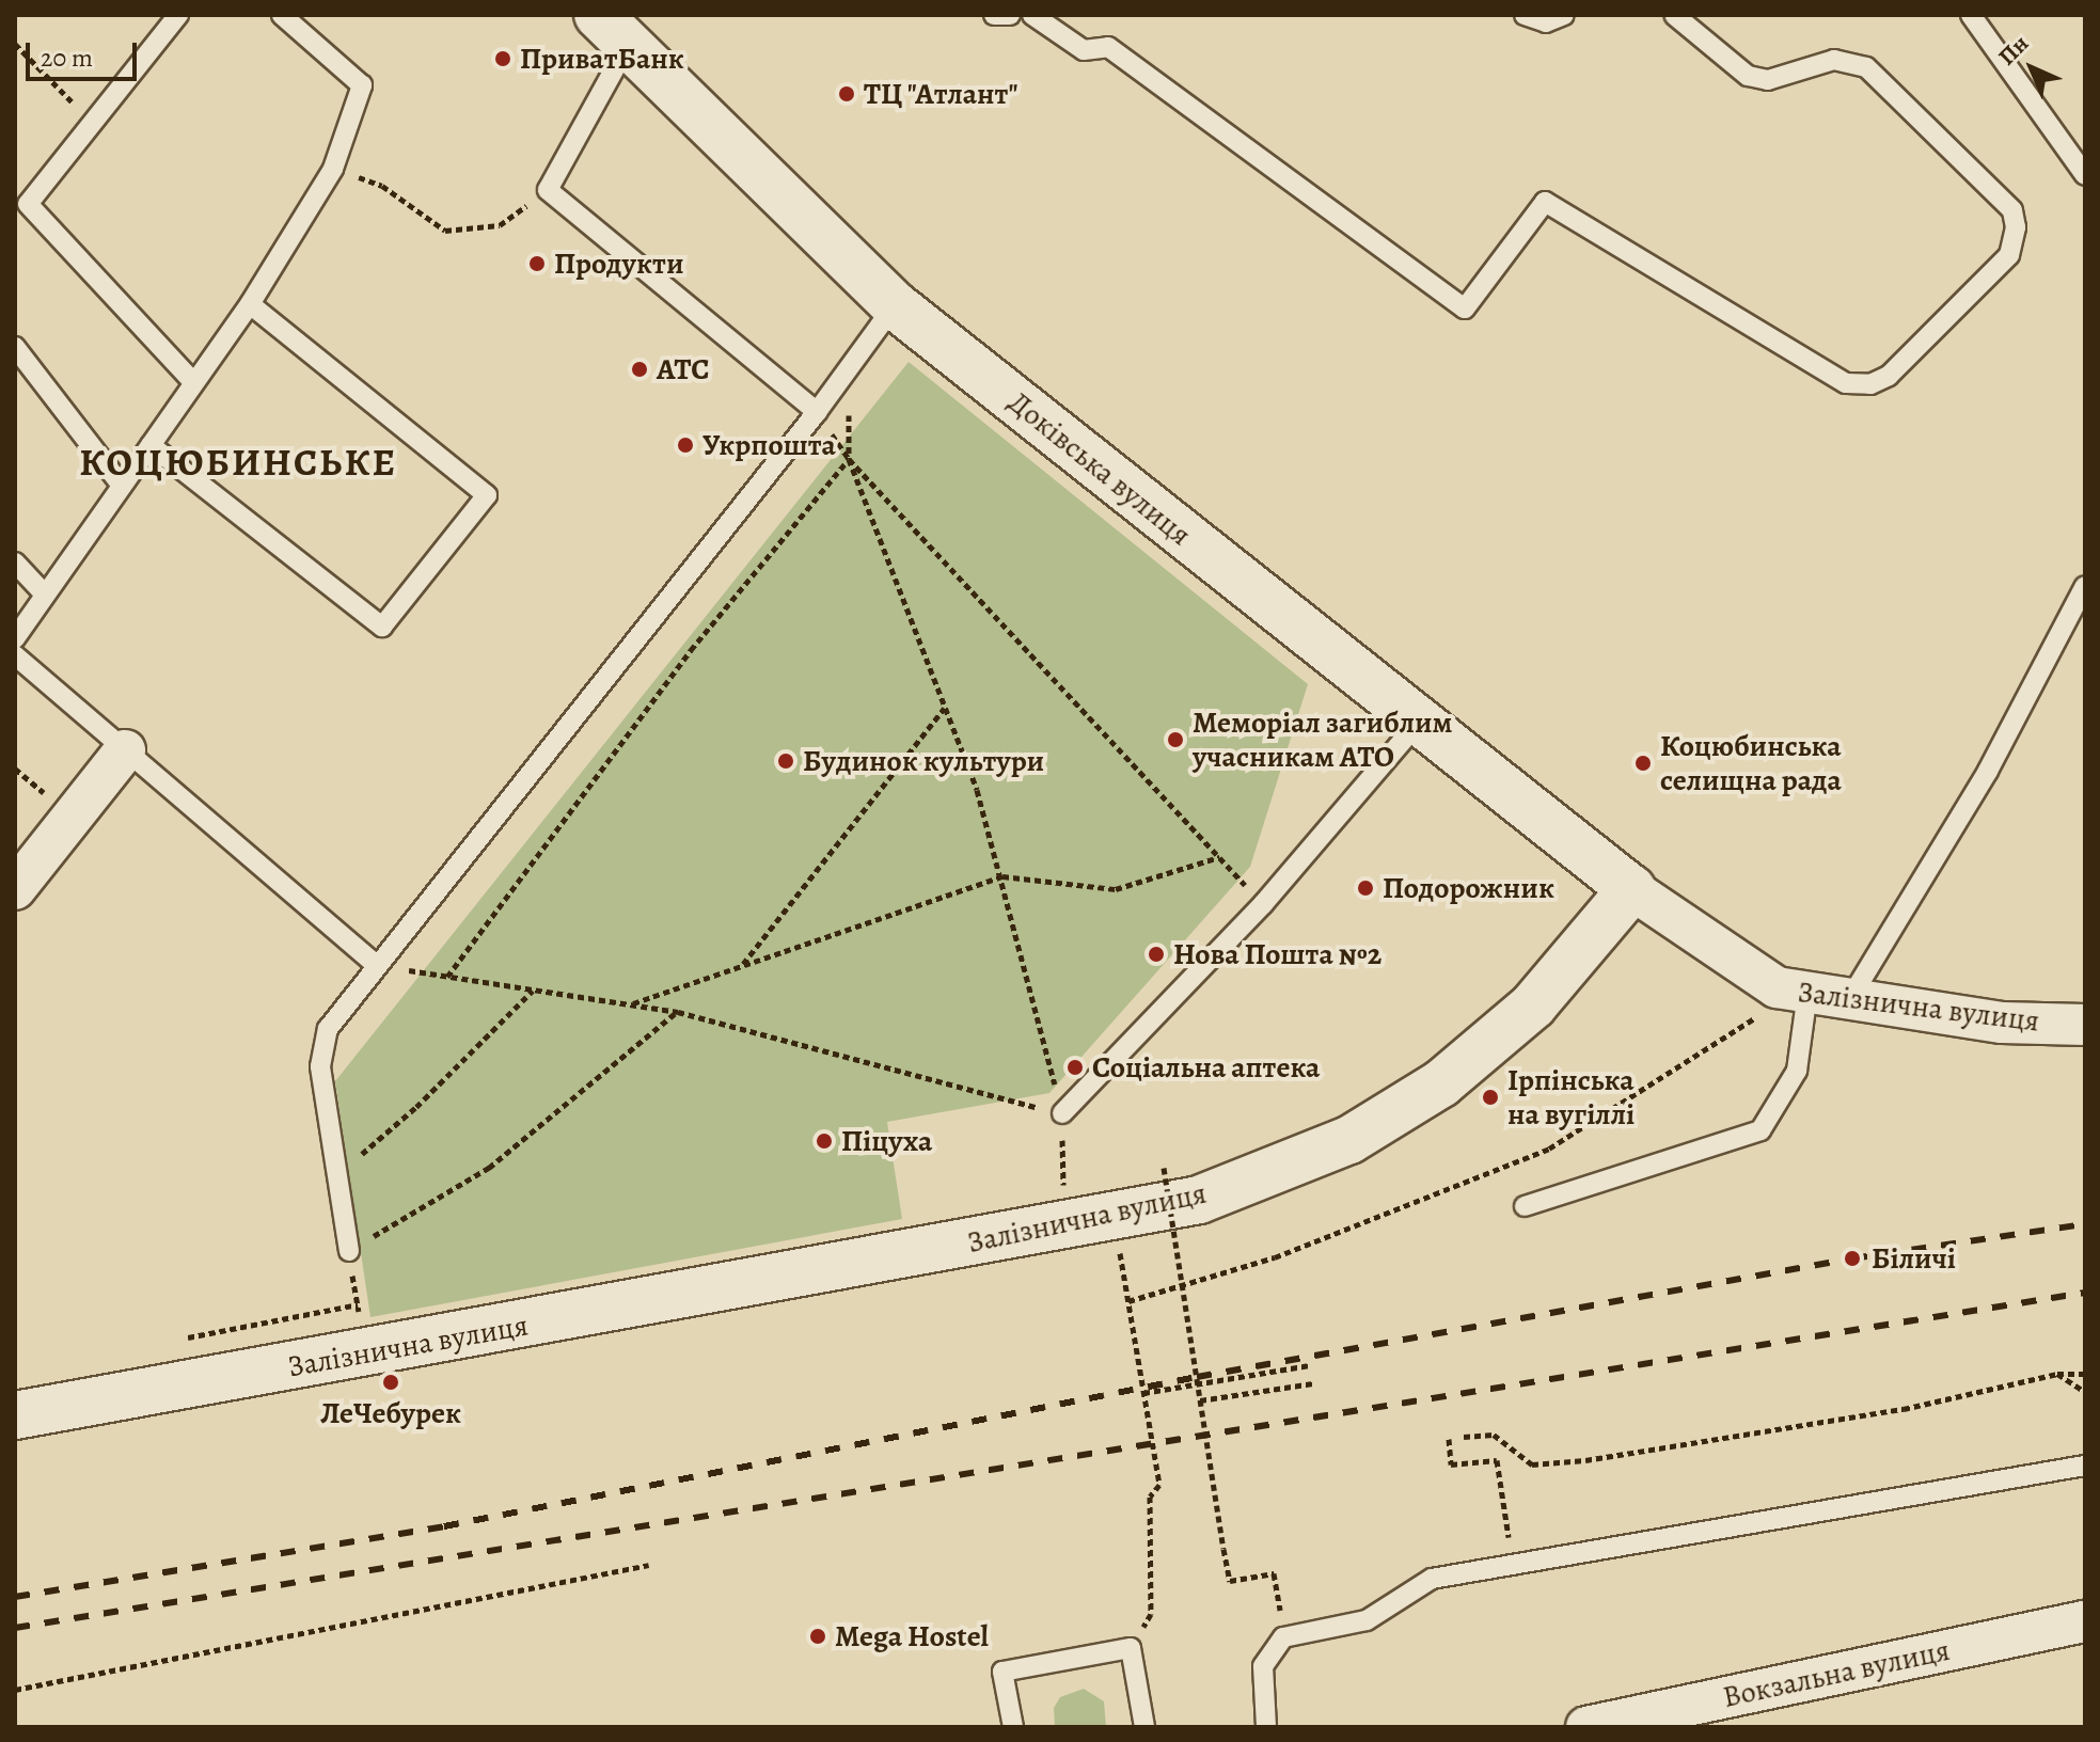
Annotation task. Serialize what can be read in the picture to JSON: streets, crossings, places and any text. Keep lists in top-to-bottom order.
{
  "streets": {
    "street": ["Доківська вулиця", "Залізнична вулиця", "Вокзальна вулиця"]
  },
  "crossings": [
    ["Доківська вулиця", "Залізнична вулиця"]
  ],
  "districts": ["КОЦЮБИНСЬКЕ"],
  "places": [
    "ПриватБанк",
    "ТЦ \"Атлант\"",
    "Продукти",
    "АТС",
    "Укрпошта",
    "Меморіал загиблим учасникам АТО",
    "Будинок культури",
    "Коцюбинська селищна рада",
    "Подорожник",
    "Нова Пошта №2",
    "Соціальна аптека",
    "Ірпінська на вугіллі",
    "Піцуха",
    "Біличі",
    "ЛеЧебурек",
    "Mega Hostel"
  ],
  "scale_bar": "20 m",
  "north": "top left"
}
